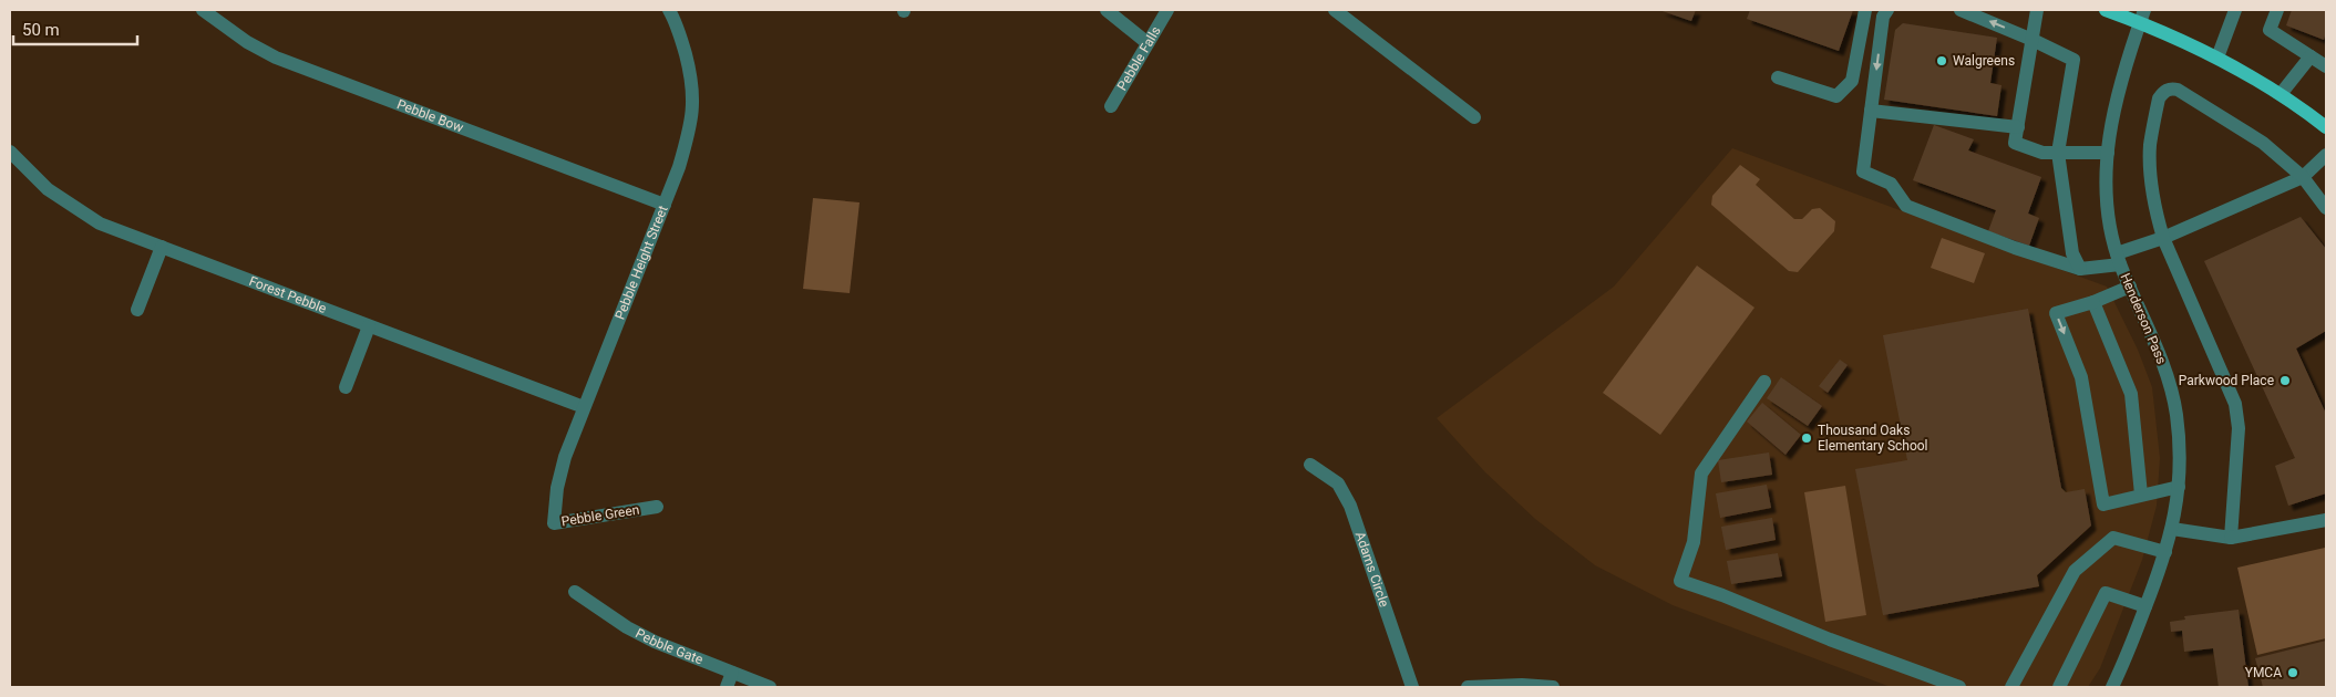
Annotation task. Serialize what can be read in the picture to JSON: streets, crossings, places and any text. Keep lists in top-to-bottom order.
{
  "streets": {
    "street": [
      "Pebble Falls",
      "Pebble Bow",
      "Pebble Height Street",
      "Forest Pebble",
      "Henderson Pass",
      "Pebble Green",
      "Adams Circle",
      "Pebble Gate"
    ]
  },
  "crossings": [
    ["Pebble Bow", "Pebble Height Street"],
    ["Pebble Height Street", "Forest Pebble"],
    ["Pebble Height Street", "Pebble Green"]
  ],
  "places": [
    "Walgreens",
    "Parkwood Place",
    "Thousand Oaks Elementary School",
    "YMCA"
  ],
  "scale_bar": "50 m"
}
